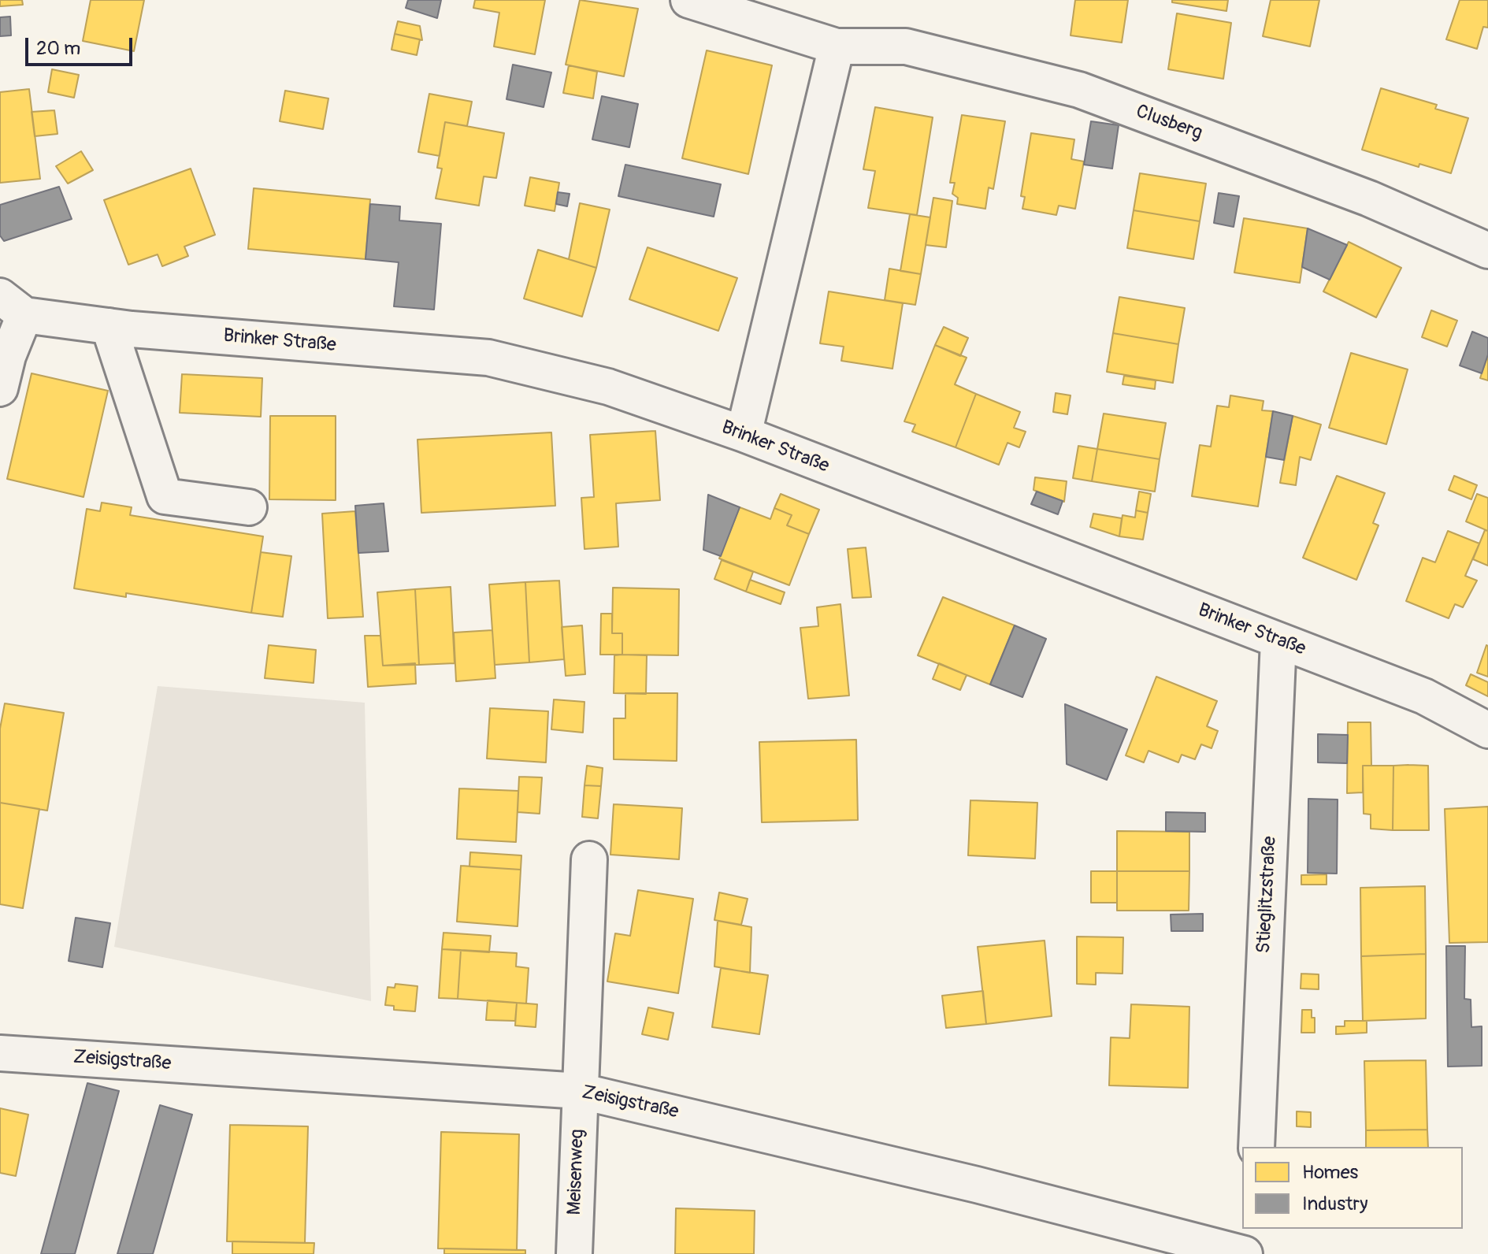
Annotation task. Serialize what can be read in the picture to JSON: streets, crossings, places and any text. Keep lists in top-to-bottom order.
{
  "streets": {
    "street": [
      "Clusberg",
      "Brinker Straße",
      "Stieglitzstraße",
      "Zeisigstraße",
      "Meisenweg"
    ]
  },
  "crossings": [
    ["Brinker Straße", "Stieglitzstraße"],
    ["Zeisigstraße", "Meisenweg"]
  ],
  "legend": ["Homes", "Industry"],
  "scale_bar": "20 m"
}
